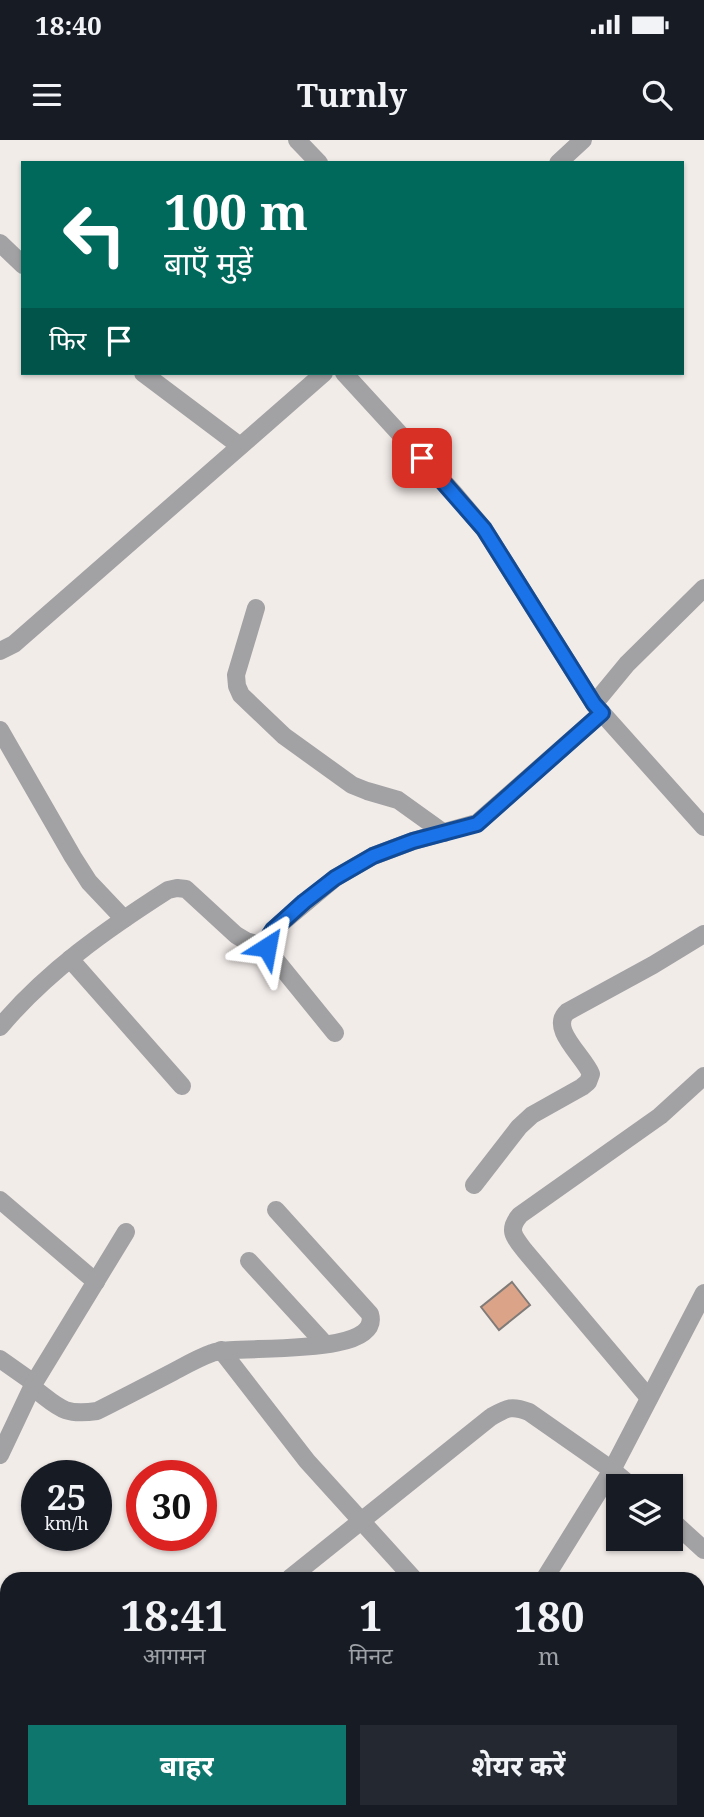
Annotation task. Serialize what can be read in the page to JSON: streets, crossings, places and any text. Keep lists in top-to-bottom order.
{
  "page": {
    "status": "18:40",
    "header": "Turnly",
    "turn": ["100 m", "बाएँ मुड़ें"],
    "then": "फिर",
    "speed": "25 km/h",
    "limit": "30",
    "eta": [
      "18:41",
      "आगमन",
      "1",
      "मिनट",
      "180",
      "m"
    ],
    "buttons": ["बाहर", "शेयर करें"]
  }
}
